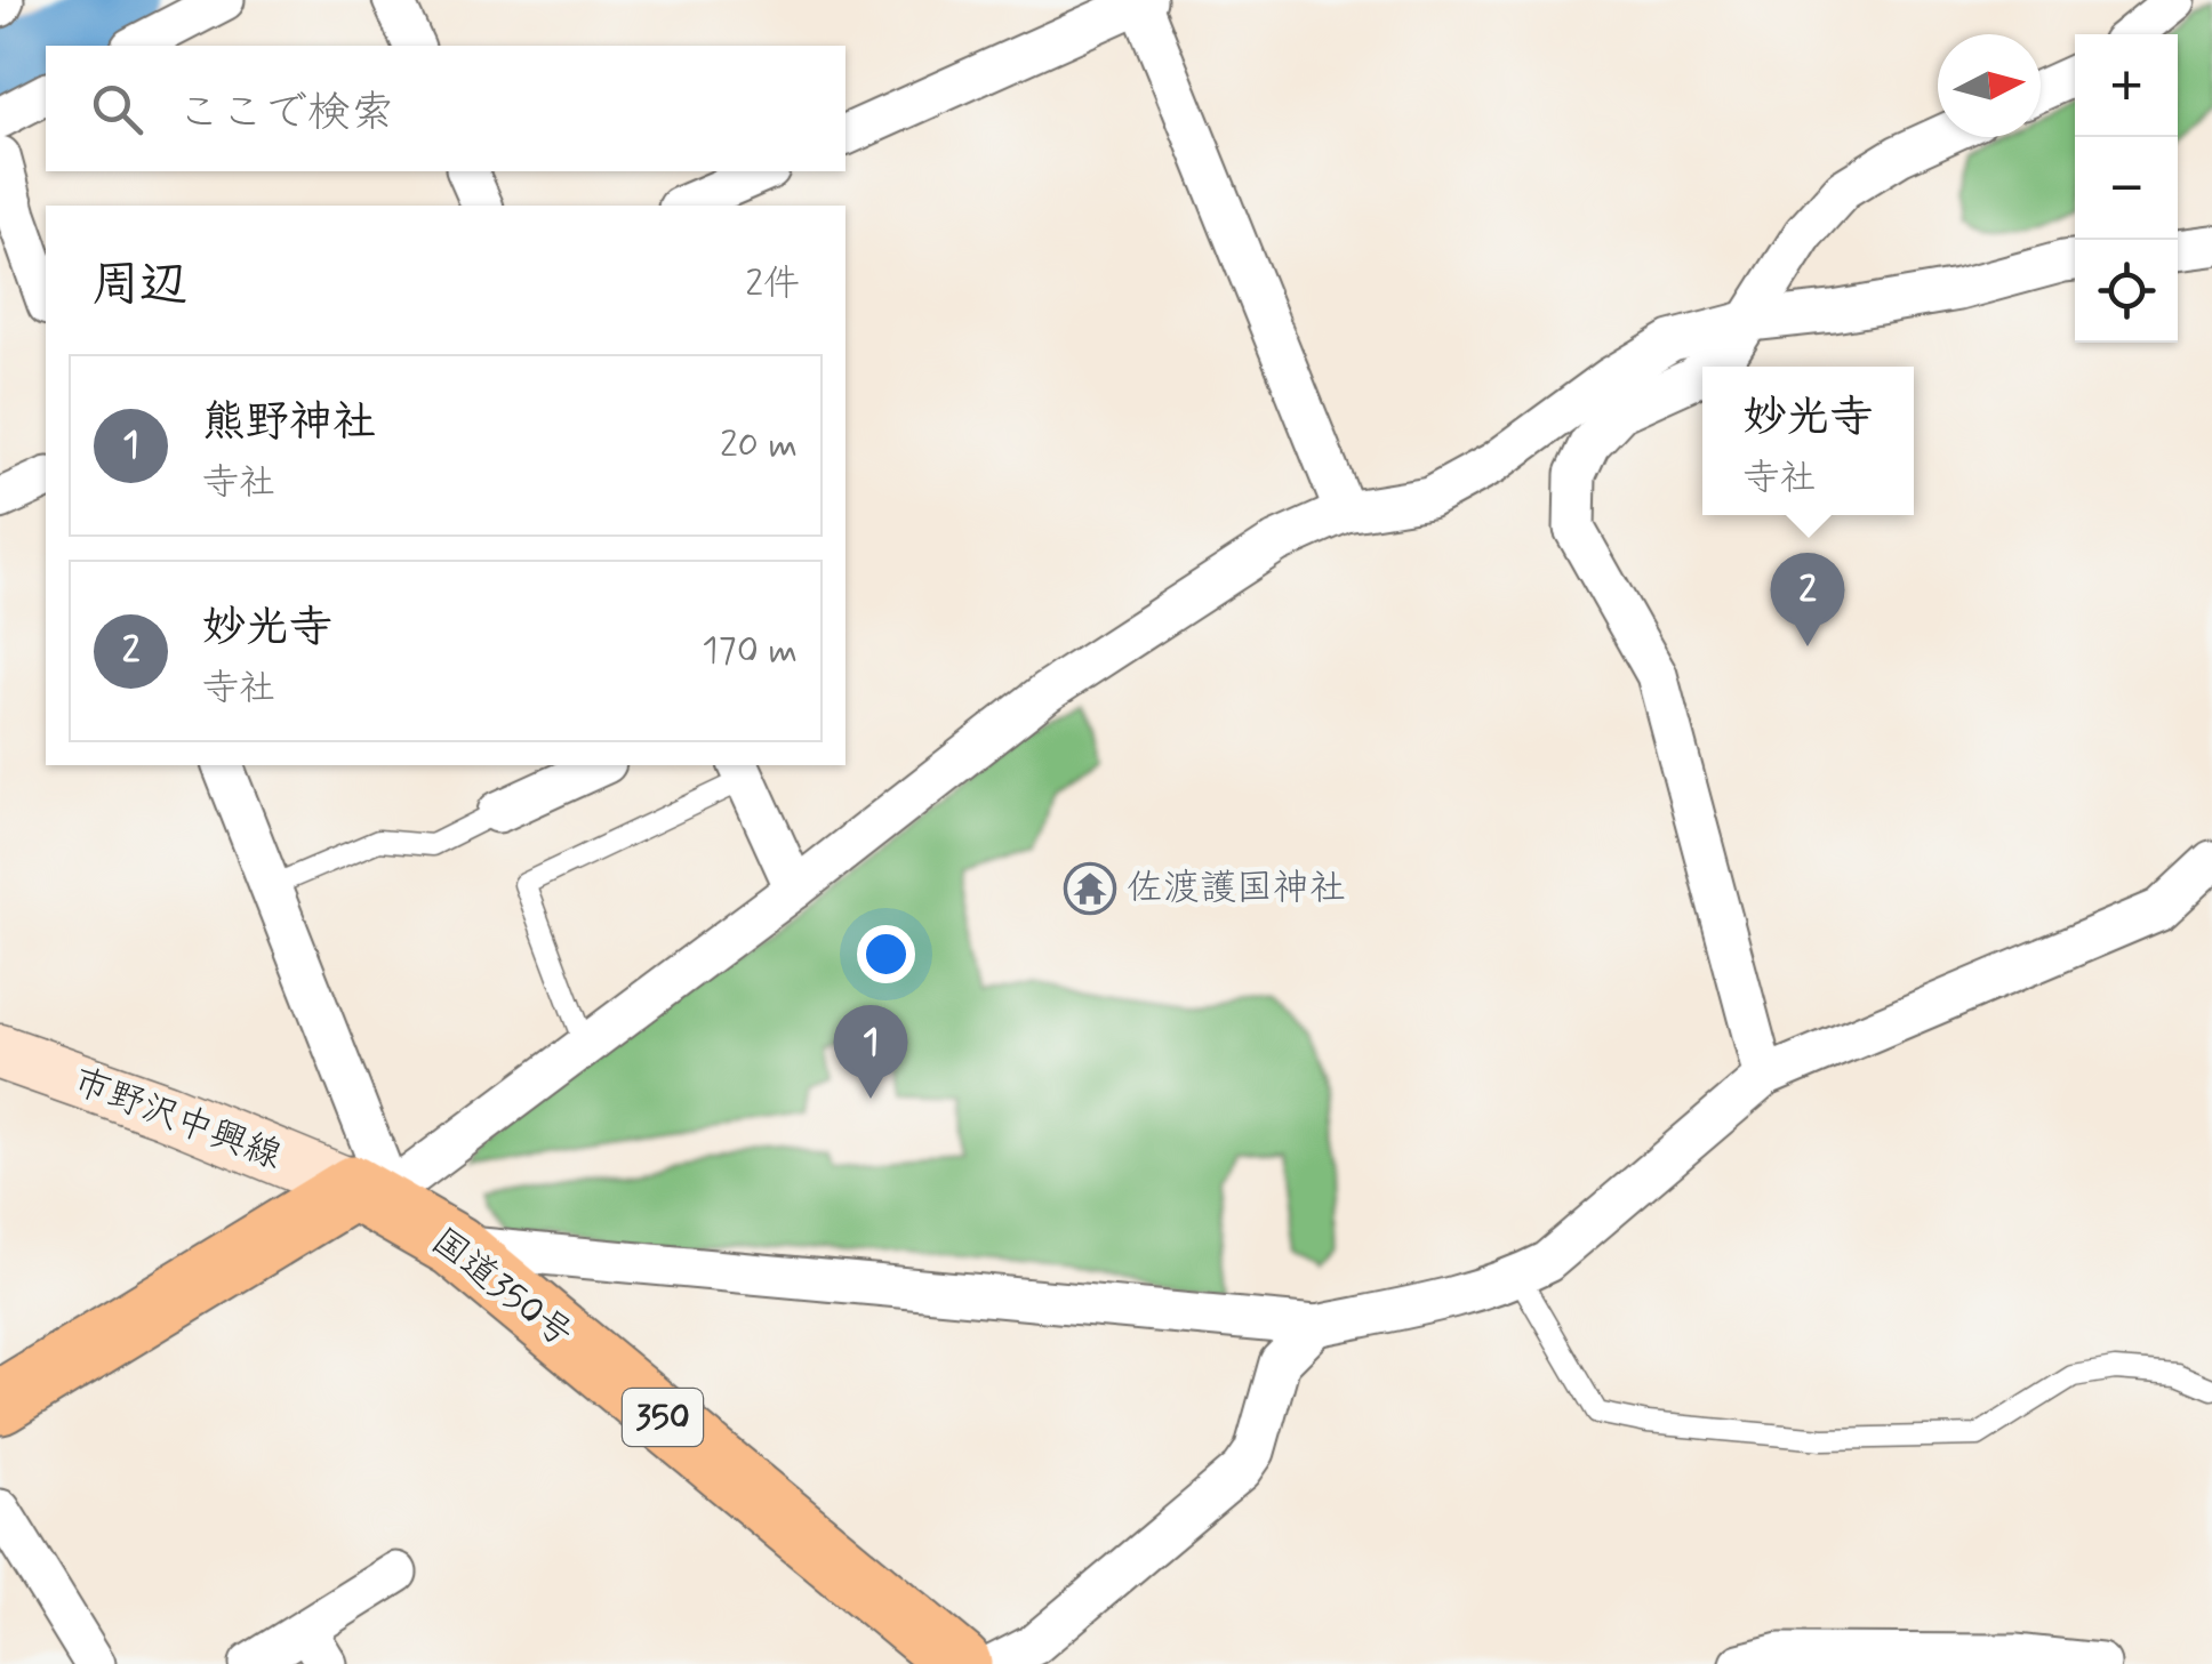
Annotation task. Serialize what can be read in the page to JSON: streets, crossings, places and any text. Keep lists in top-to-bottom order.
{
  "streets": {
    "highway": ["国道350号", "350"],
    "main road": ["市野沢中興線"]
  },
  "crossings": [
    ["市野沢中興線", "国道350号"]
  ],
  "places": {
    "temple": ["佐渡護国神社"]
  },
  "north": "right",
  "page": {
    "map_buttons": ["+", "−"],
    "search": "ここで検索",
    "heading": ["周辺", "2件"],
    "list": [
      {
        "mark": "1",
        "name": "熊野神社",
        "note": "寺社",
        "value": "20 m"
      },
      {
        "mark": "2",
        "name": "妙光寺",
        "note": "寺社",
        "value": "170 m"
      }
    ],
    "popup": ["妙光寺", "寺社"],
    "pins": ["2", "1"]
  }
}
